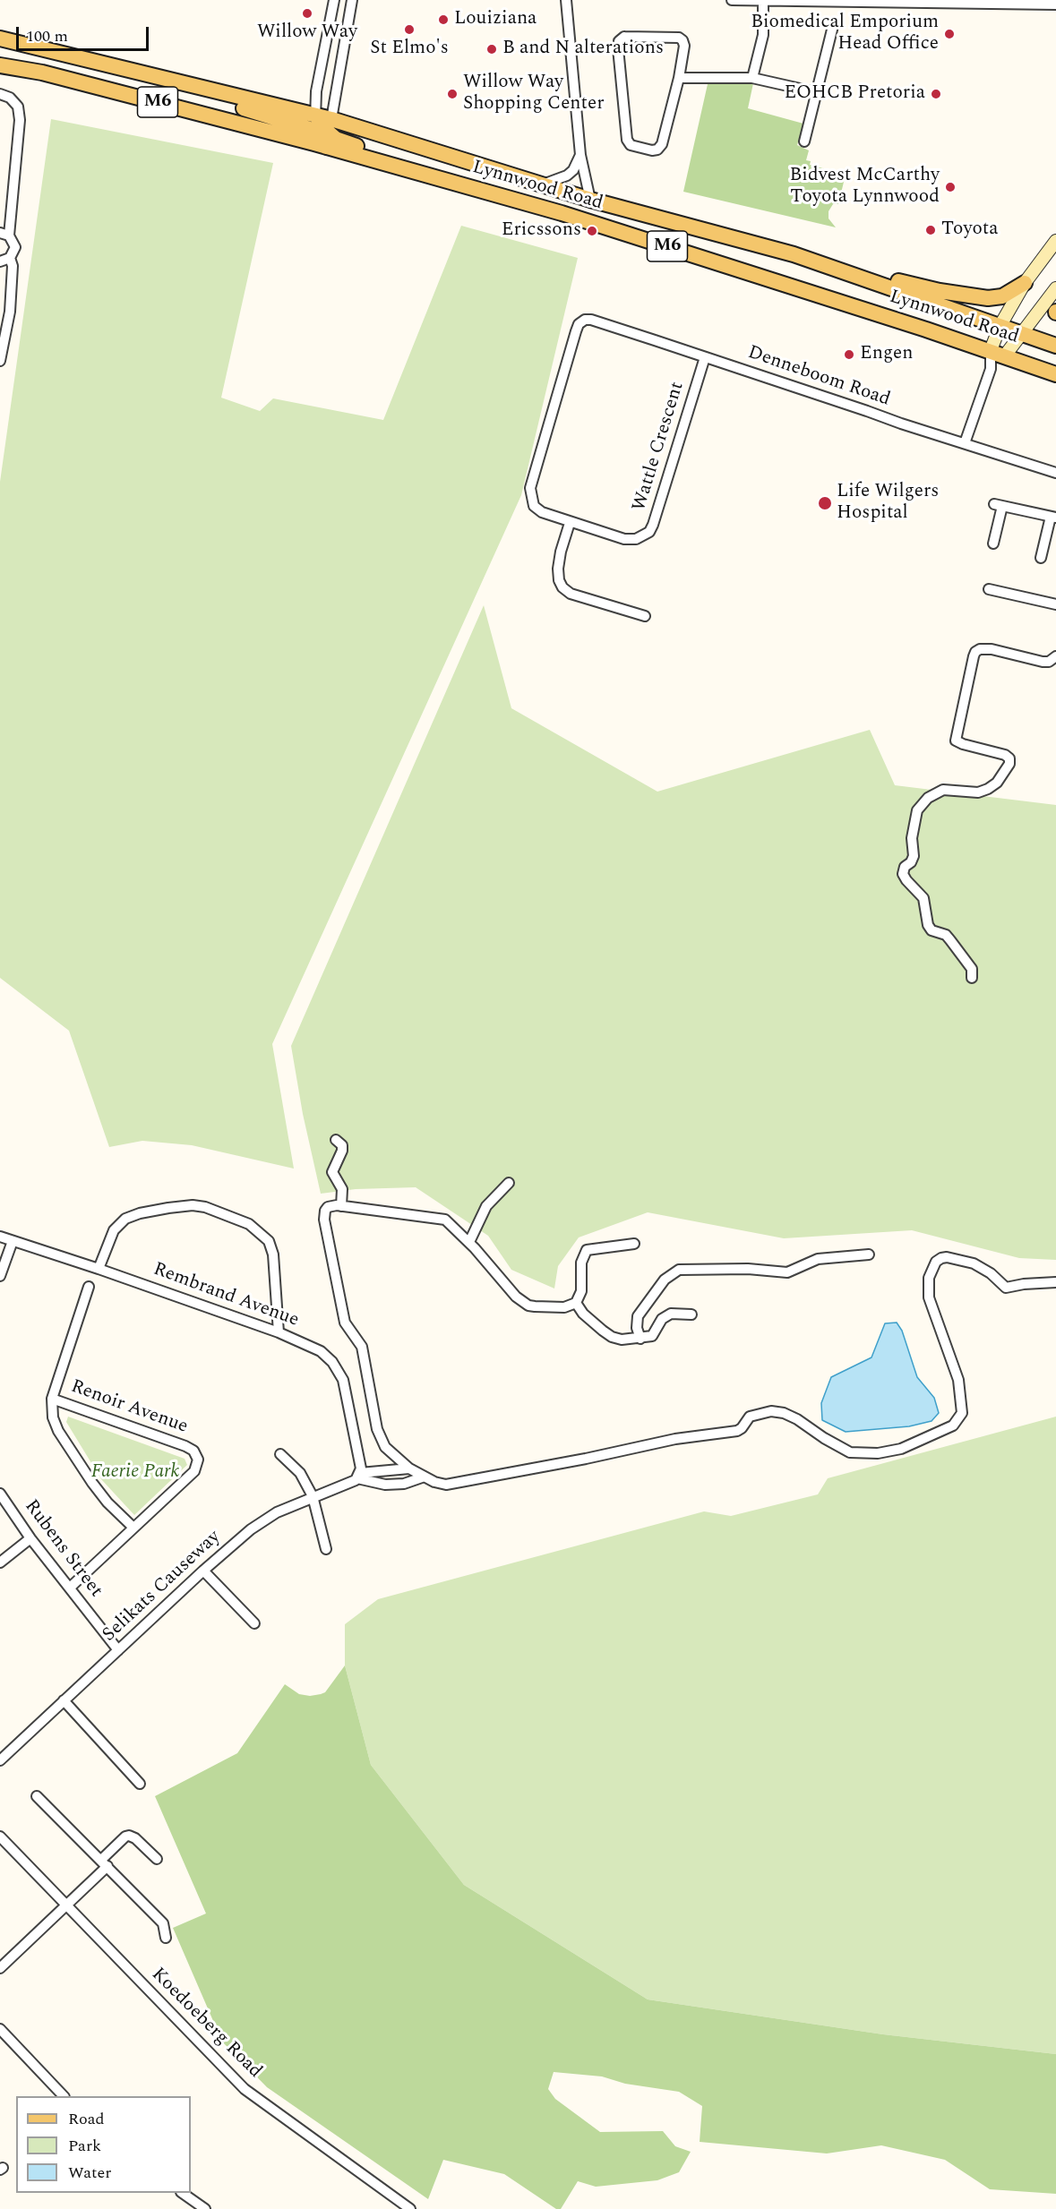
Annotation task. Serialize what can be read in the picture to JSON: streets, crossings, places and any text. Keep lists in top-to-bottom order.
{
  "streets": {
    "main road": ["M6", "Lynnwood Road"],
    "street": [
      "Denneboom Road",
      "Wattle Crescent",
      "Rembrand Avenue",
      "Renoir Avenue",
      "Rubens Street",
      "Selikats Causeway",
      "Koedoeberg Road"
    ]
  },
  "crossings": [
    ["Denneboom Road", "Wattle Crescent"],
    ["Rembrand Avenue", "Selikats Causeway"],
    ["Renoir Avenue", "Rubens Street"],
    ["Rubens Street", "Selikats Causeway"]
  ],
  "parks": ["Faerie Park"],
  "places": [
    "Willow Way",
    "Louiziana",
    "St Elmo's",
    "Biomedical Emporium Head Office",
    "B and N alterations",
    "Willow Way Shopping Center",
    "EOHCB Pretoria",
    "Bidvest McCarthy Toyota Lynnwood",
    "Toyota",
    "Ericssons",
    "Engen",
    "Life Wilgers Hospital"
  ],
  "legend": ["Road", "Park", "Water"],
  "scale_bar": "100 m"
}
